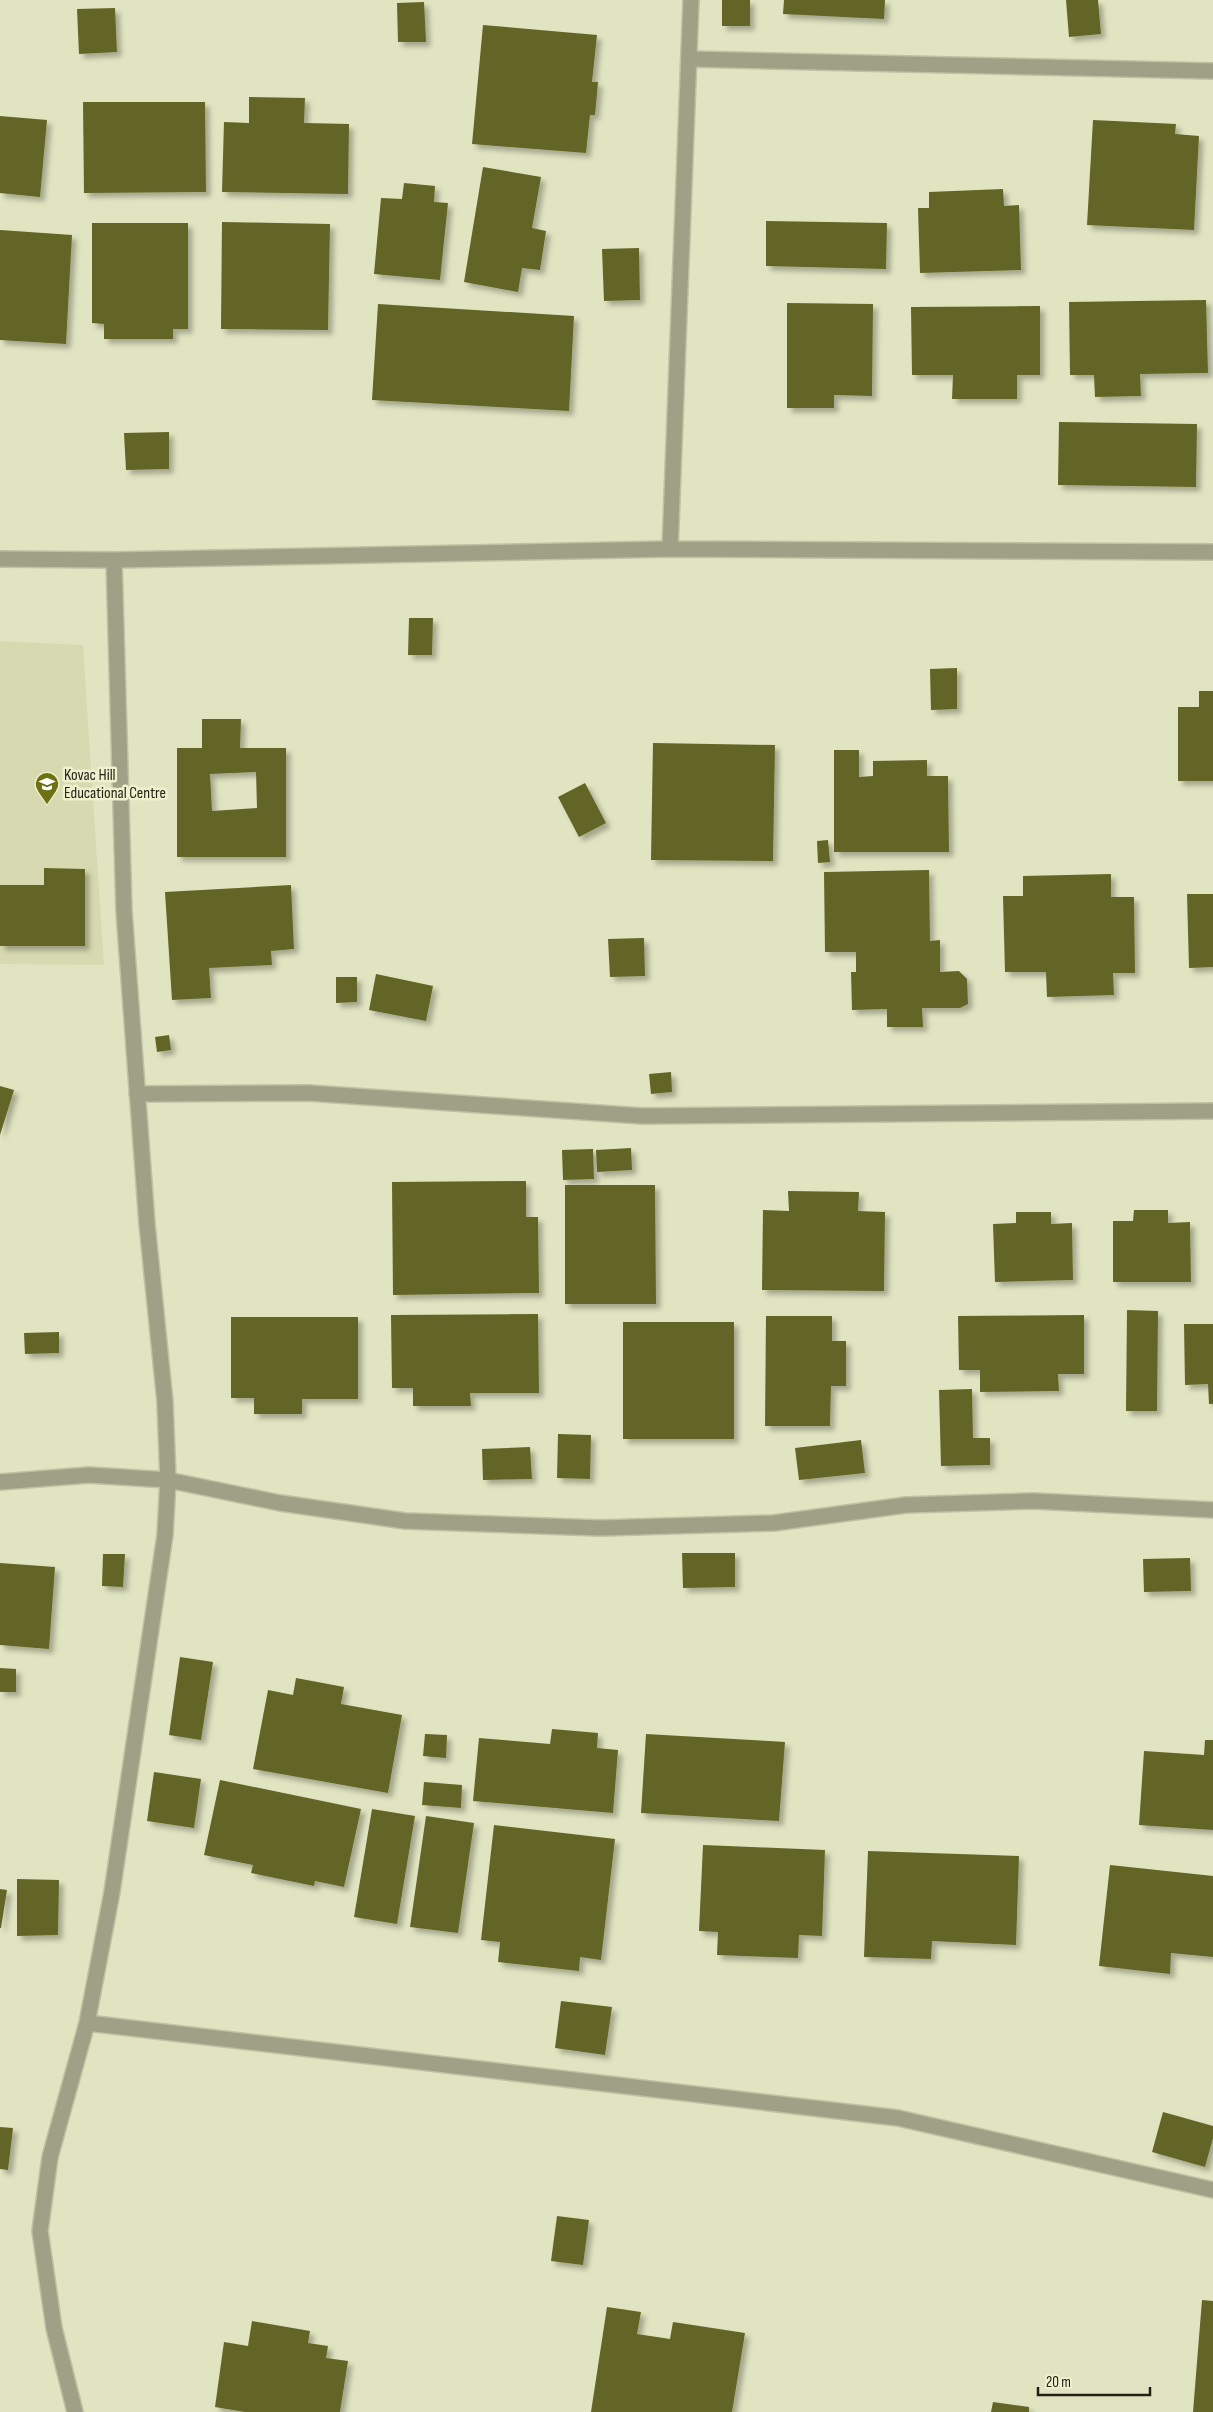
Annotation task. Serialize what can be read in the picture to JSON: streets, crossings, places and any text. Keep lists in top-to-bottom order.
{
  "places": {
    "school or university": ["Kovac Hill Educational Centre"]
  },
  "scale_bar": "20 m"
}
